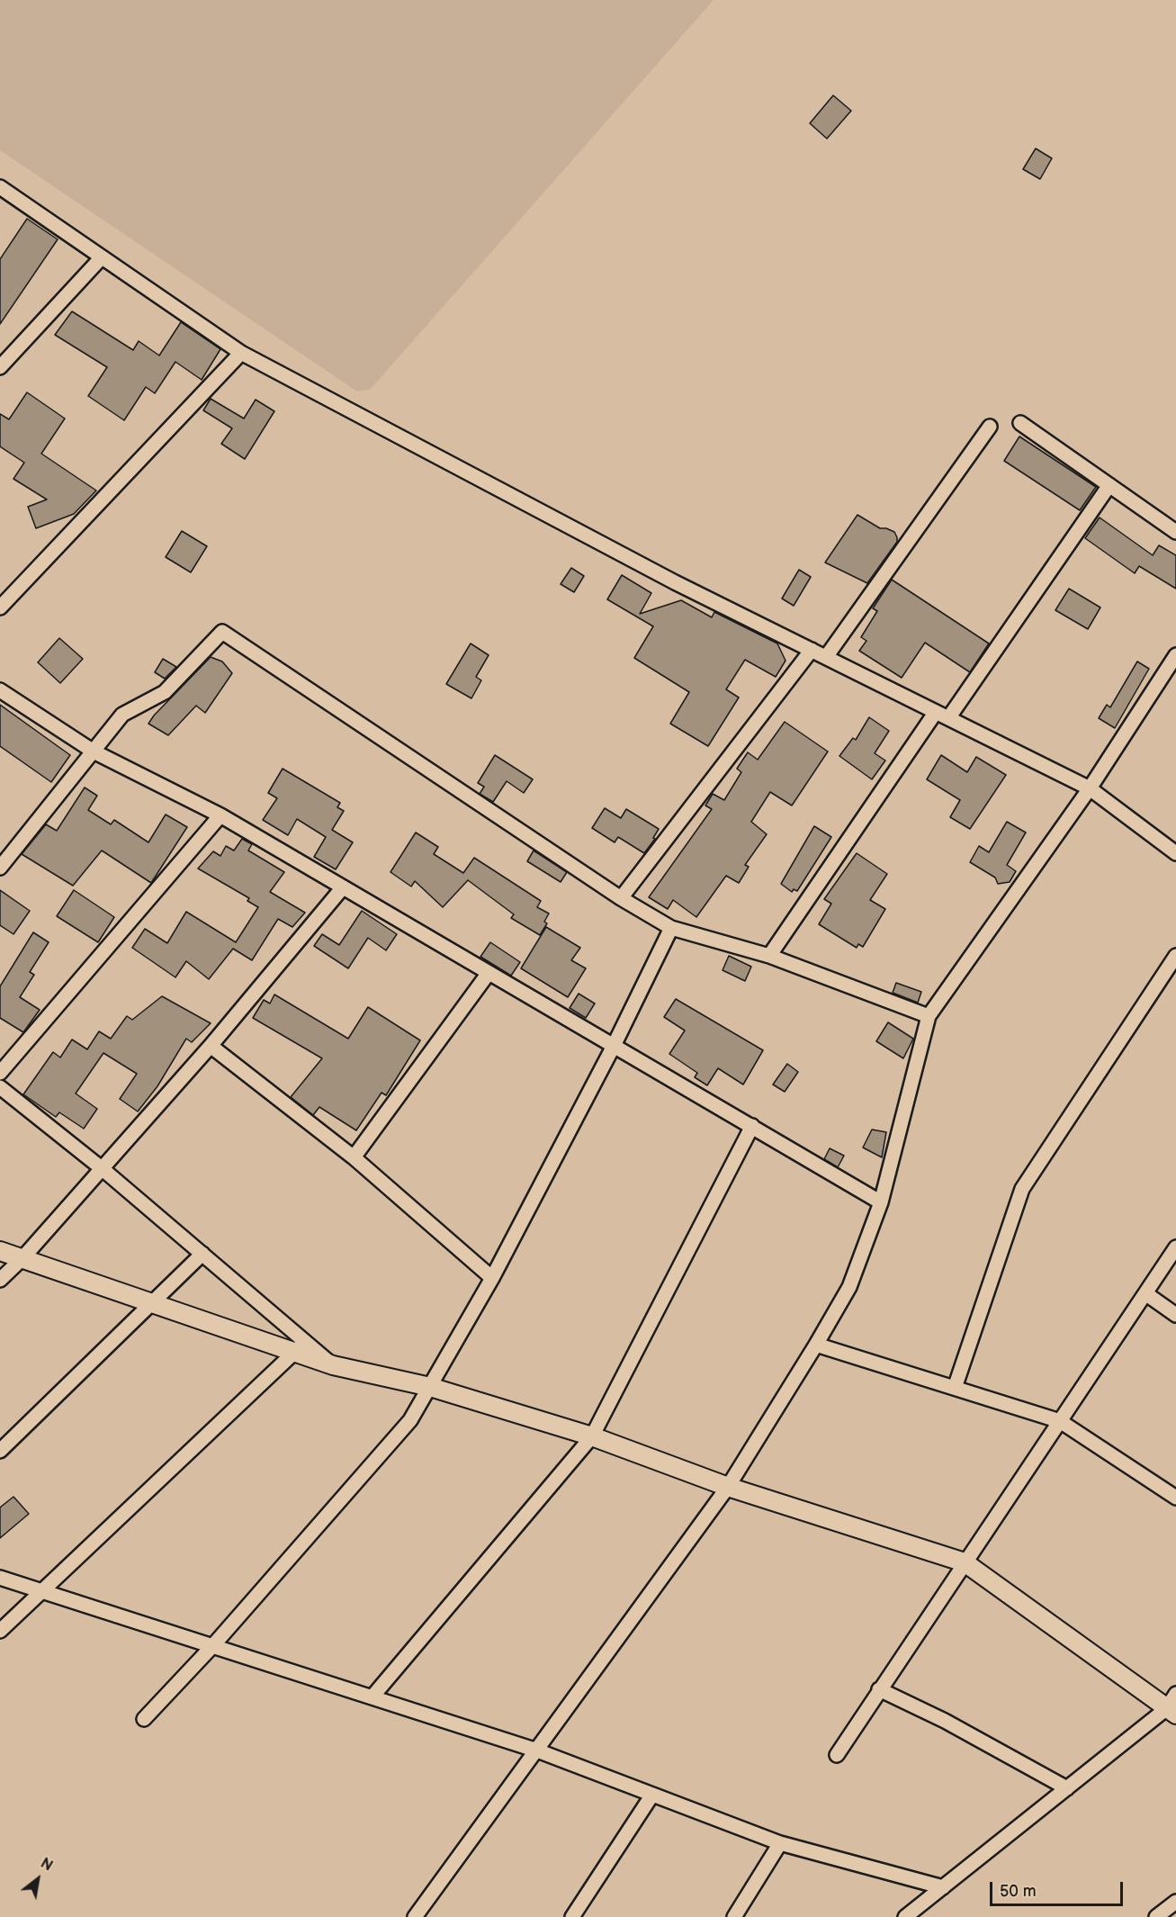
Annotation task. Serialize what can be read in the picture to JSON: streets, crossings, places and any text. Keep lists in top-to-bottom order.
{
  "scale_bar": "50 m",
  "north": "top right"
}
